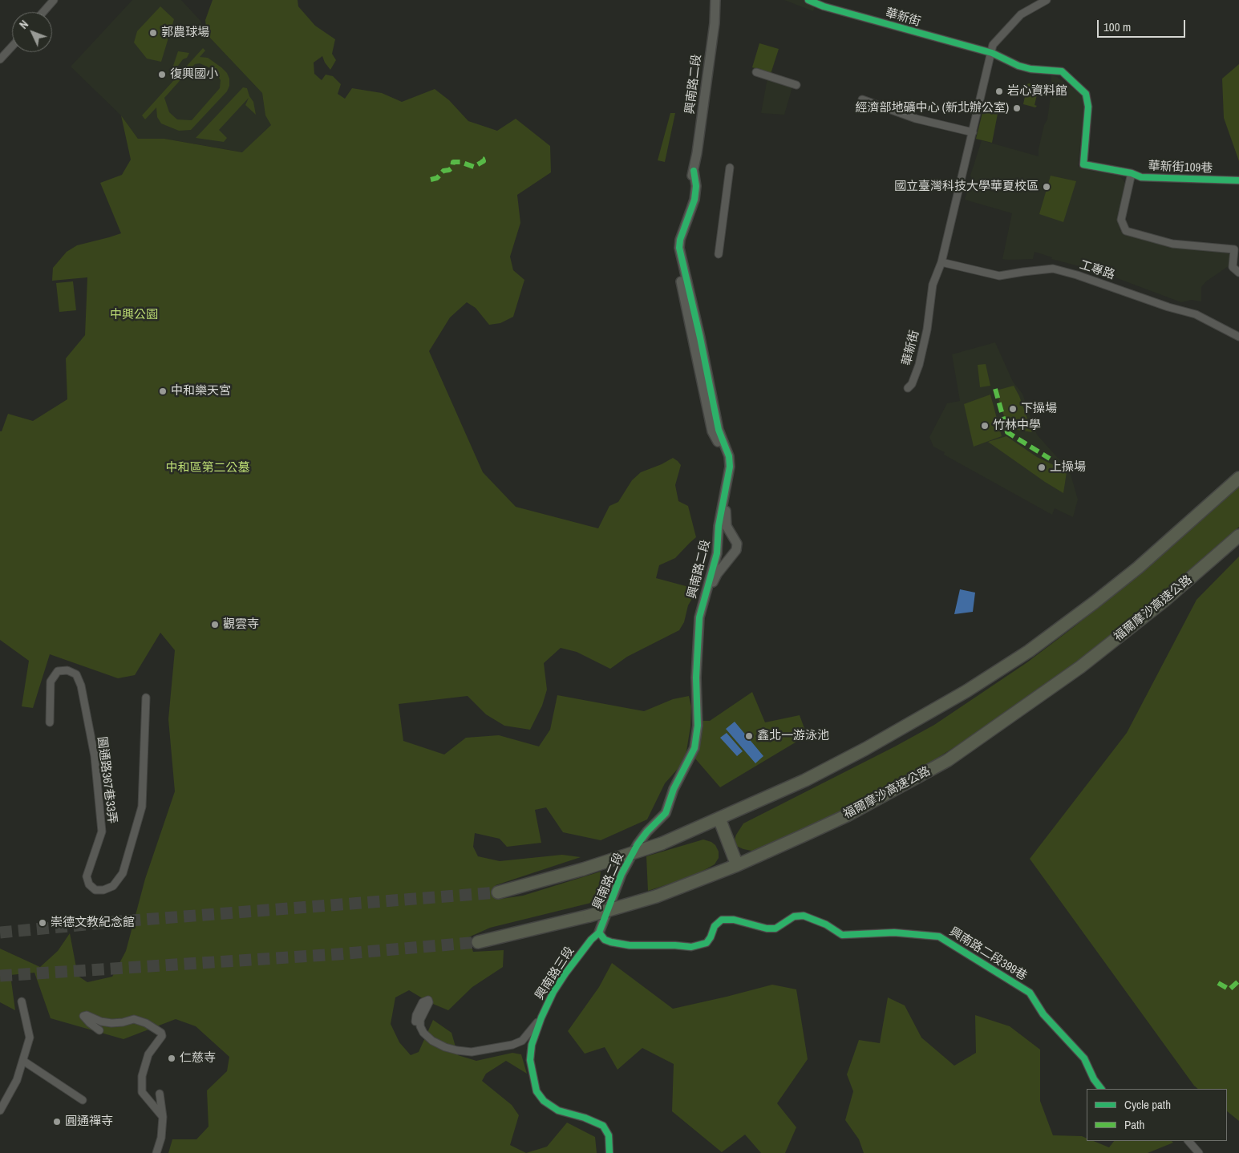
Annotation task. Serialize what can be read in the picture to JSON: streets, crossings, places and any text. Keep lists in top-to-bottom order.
{
  "streets": {
    "highway": ["福爾摩沙高速公路"],
    "street": [
      "華新街",
      "興南路二段",
      "華新街109巷",
      "工專路",
      "圓通路367巷33弄",
      "興南路二段399巷",
      "興南路三段"
    ]
  },
  "crossings": [
    ["華新街", "華新街109巷"],
    ["華新街", "工專路"],
    ["興南路二段", "興南路二段399巷"],
    ["興南路二段", "興南路三段"],
    ["興南路二段399巷", "興南路三段"]
  ],
  "parks": ["中興公園", "中和區第二公墓"],
  "places": [
    "郭農球場",
    "復興國小",
    "岩心資料館",
    "經濟部地礦中心 (新北辦公室)",
    "國立臺灣科技大學華夏校區",
    "中和樂天宮",
    "下操場",
    "竹林中學",
    "上操場",
    "觀雲寺",
    "鑫北一游泳池",
    "崇德文教紀念館",
    "仁慈寺",
    "圓通禪寺"
  ],
  "legend": ["Cycle path", "Path"],
  "scale_bar": "100 m",
  "north": "top left"
}
